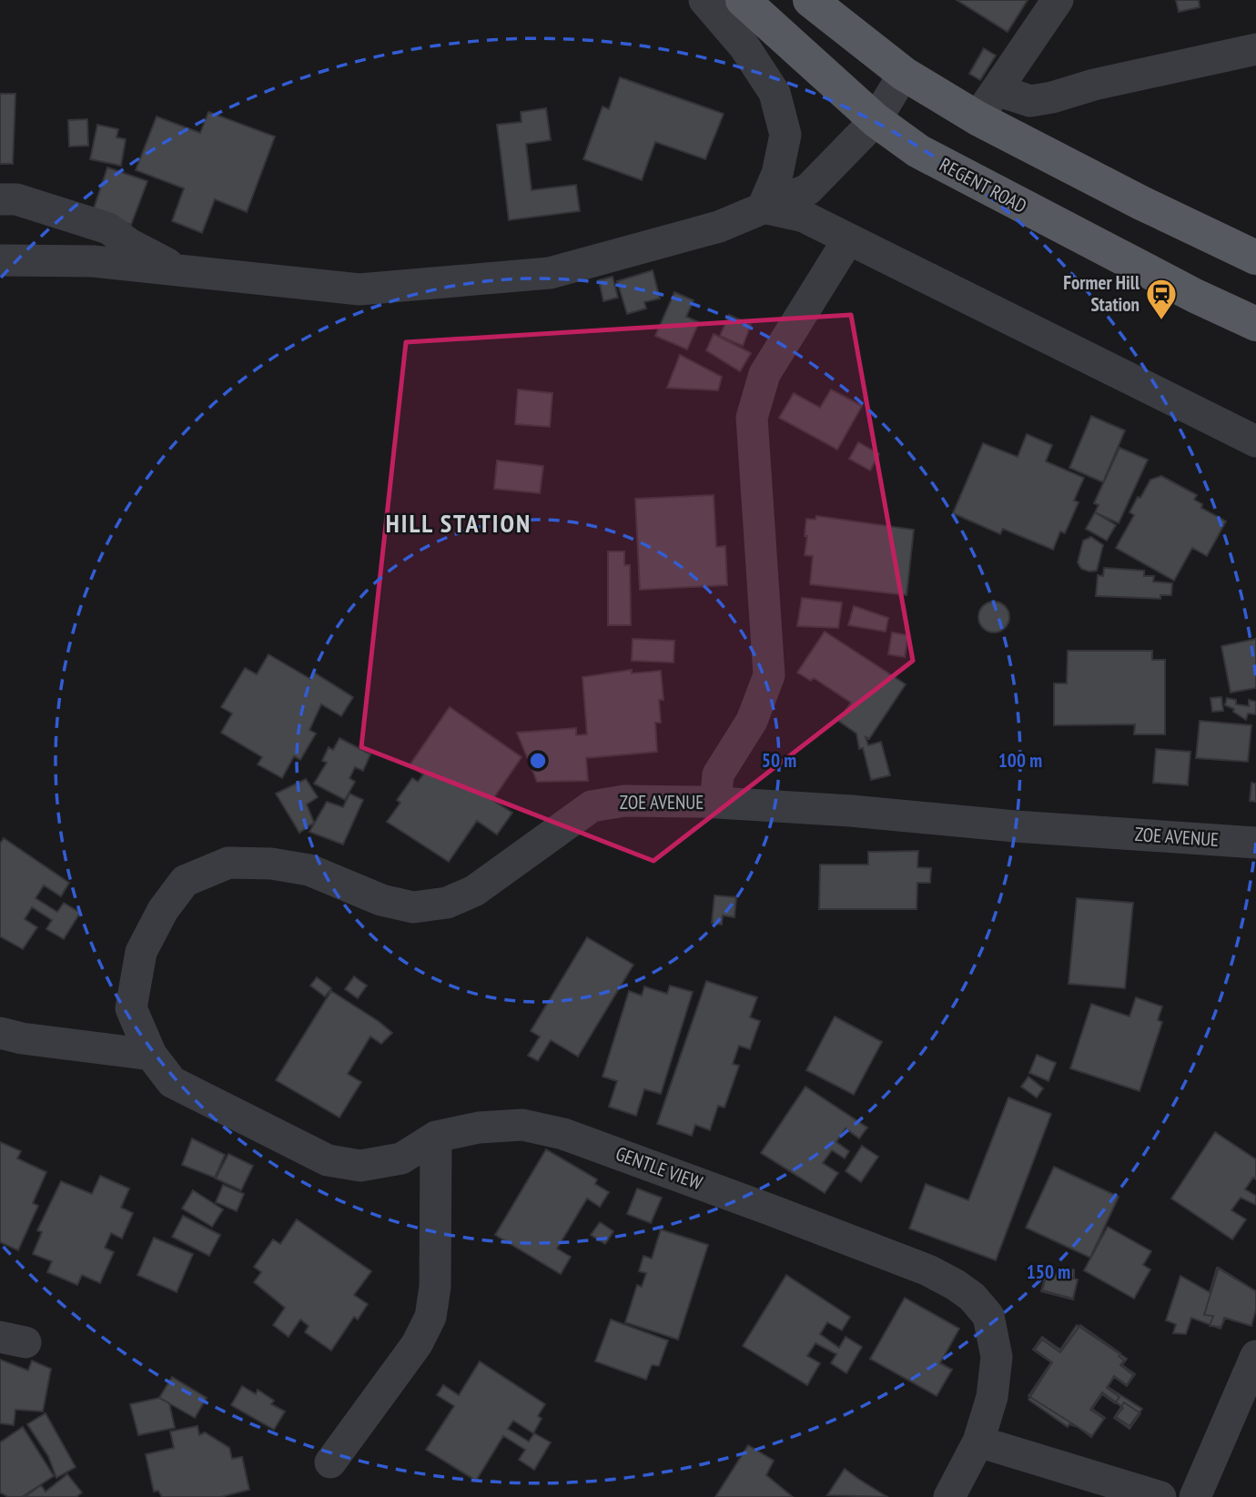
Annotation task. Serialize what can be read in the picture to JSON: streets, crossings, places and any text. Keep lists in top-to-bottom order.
{
  "streets": {
    "main road": ["REGENT ROAD"],
    "street": ["ZOE AVENUE", "GENTLE VIEW"]
  },
  "crossings": [
    ["ZOE AVENUE", "GENTLE VIEW"]
  ],
  "districts": ["HILL STATION"],
  "places": {
    "station": ["Former Hill Station"]
  },
  "rings": ["50 m", "100 m", "150 m"]
}
